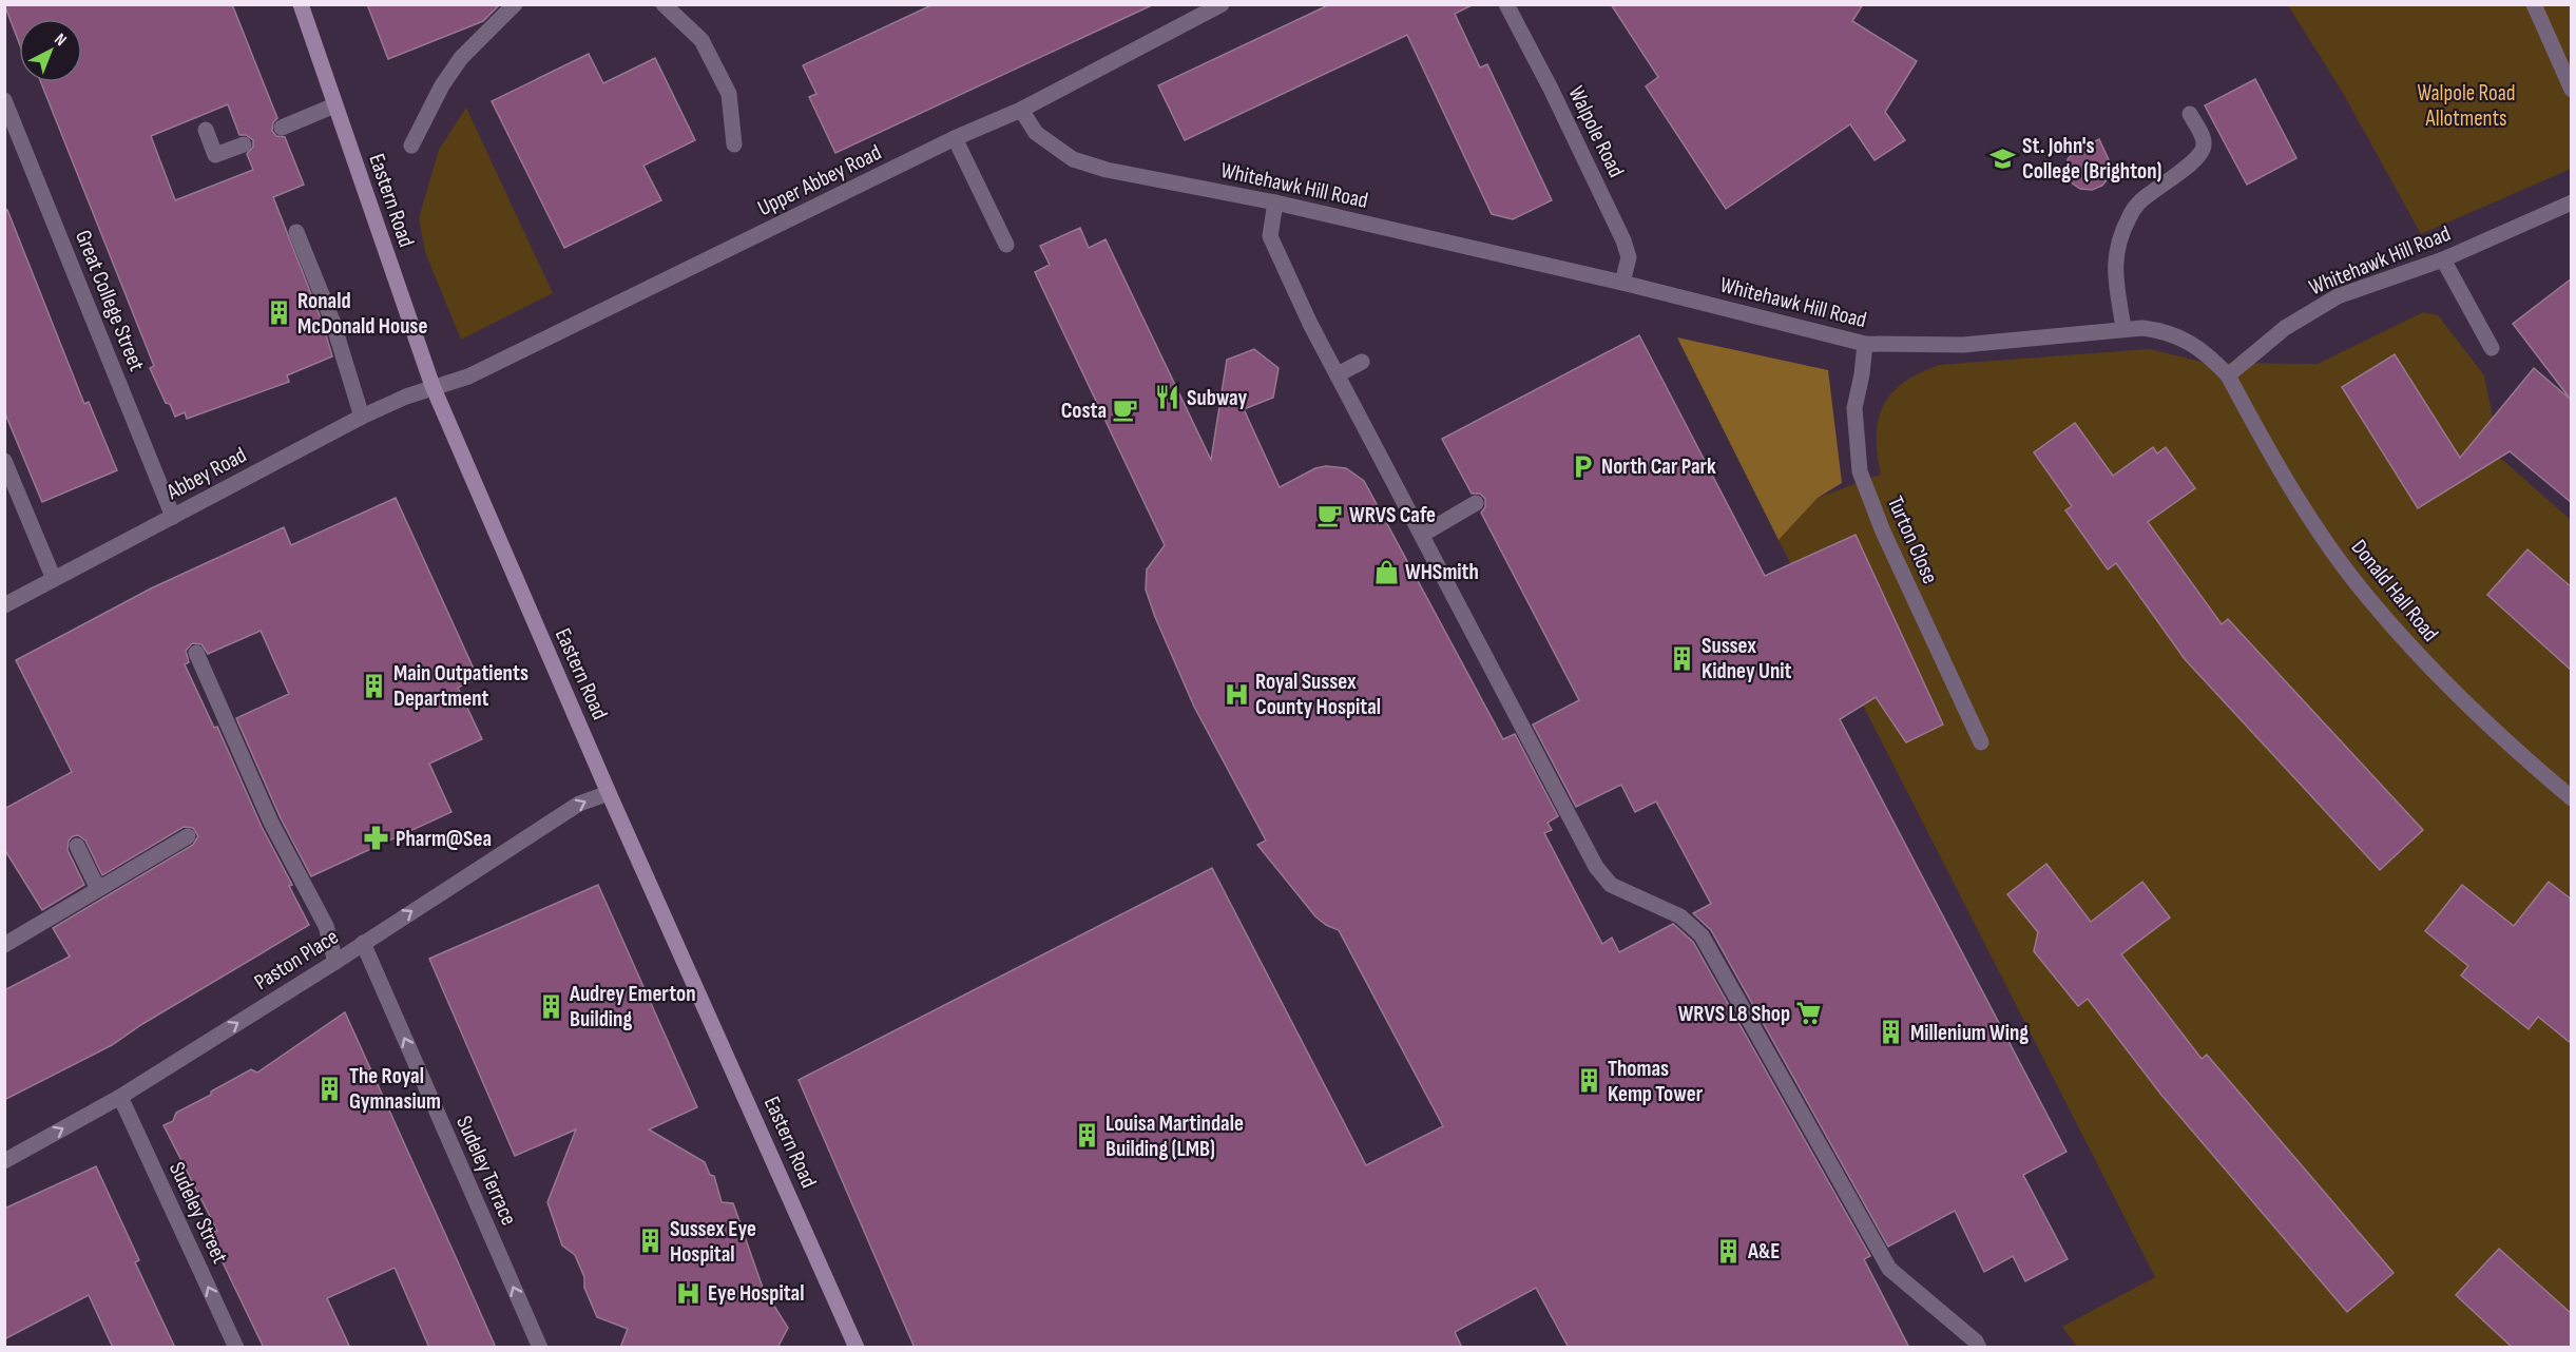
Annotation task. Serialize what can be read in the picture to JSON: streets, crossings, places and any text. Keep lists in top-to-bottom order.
{
  "streets": {
    "street": [
      "Walpole Road",
      "Upper Abbey Road",
      "Whitehawk Hill Road",
      "Eastern Road",
      "Great College Street",
      "Abbey Road",
      "Turton Close",
      "Donald Hall Road",
      "Paston Place",
      "Sudeley Terrace",
      "Sudeley Street"
    ]
  },
  "crossings": [
    ["Walpole Road", "Whitehawk Hill Road"],
    ["Upper Abbey Road", "Whitehawk Hill Road"],
    ["Upper Abbey Road", "Eastern Road"],
    ["Upper Abbey Road", "Abbey Road"],
    ["Whitehawk Hill Road", "Turton Close"],
    ["Whitehawk Hill Road", "Donald Hall Road"],
    ["Eastern Road", "Abbey Road"],
    ["Eastern Road", "Paston Place"],
    ["Great College Street", "Abbey Road"],
    ["Paston Place", "Sudeley Terrace"],
    ["Paston Place", "Sudeley Street"]
  ],
  "one_way": ["Paston Place", "Sudeley Terrace", "Sudeley Street"],
  "parks": ["Walpole Road Allotments"],
  "places": {
    "school or university": ["St. John's College (Brighton)"],
    "building": [
      "Ronald McDonald House",
      "Sussex Kidney Unit",
      "Main Outpatients Department",
      "Audrey Emerton Building",
      "Millenium Wing",
      "Thomas Kemp Tower",
      "The Royal Gymnasium",
      "Louisa Martindale Building (LMB)",
      "Sussex Eye Hospital",
      "A&E"
    ],
    "restaurant": ["Subway"],
    "cafe": ["Costa", "WRVS Cafe"],
    "parking": ["North Car Park"],
    "shop": ["WHSmith"],
    "hospital": ["Royal Sussex County Hospital", "Eye Hospital"],
    "pharmacy": ["Pharm@Sea"],
    "supermarket": ["WRVS L8 Shop"]
  },
  "north": "top right"
}
